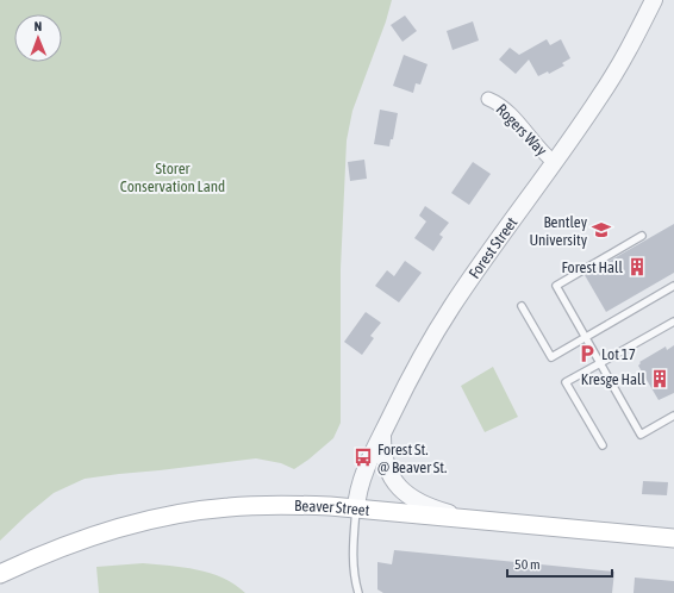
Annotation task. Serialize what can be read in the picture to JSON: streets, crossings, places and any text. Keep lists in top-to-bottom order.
{
  "streets": {
    "main road": ["Beaver Street"],
    "street": ["Rogers Way", "Forest Street"]
  },
  "crossings": [
    ["Rogers Way", "Forest Street"],
    ["Forest Street", "Beaver Street"]
  ],
  "parks": ["Storer Conservation Land"],
  "places": {
    "school or university": ["Bentley University"],
    "building": ["Forest Hall", "Kresge Hall"],
    "parking": ["Lot 17"],
    "bus stop": ["Forest St. @ Beaver St."]
  },
  "scale_bar": "50 m",
  "north": "top"
}
